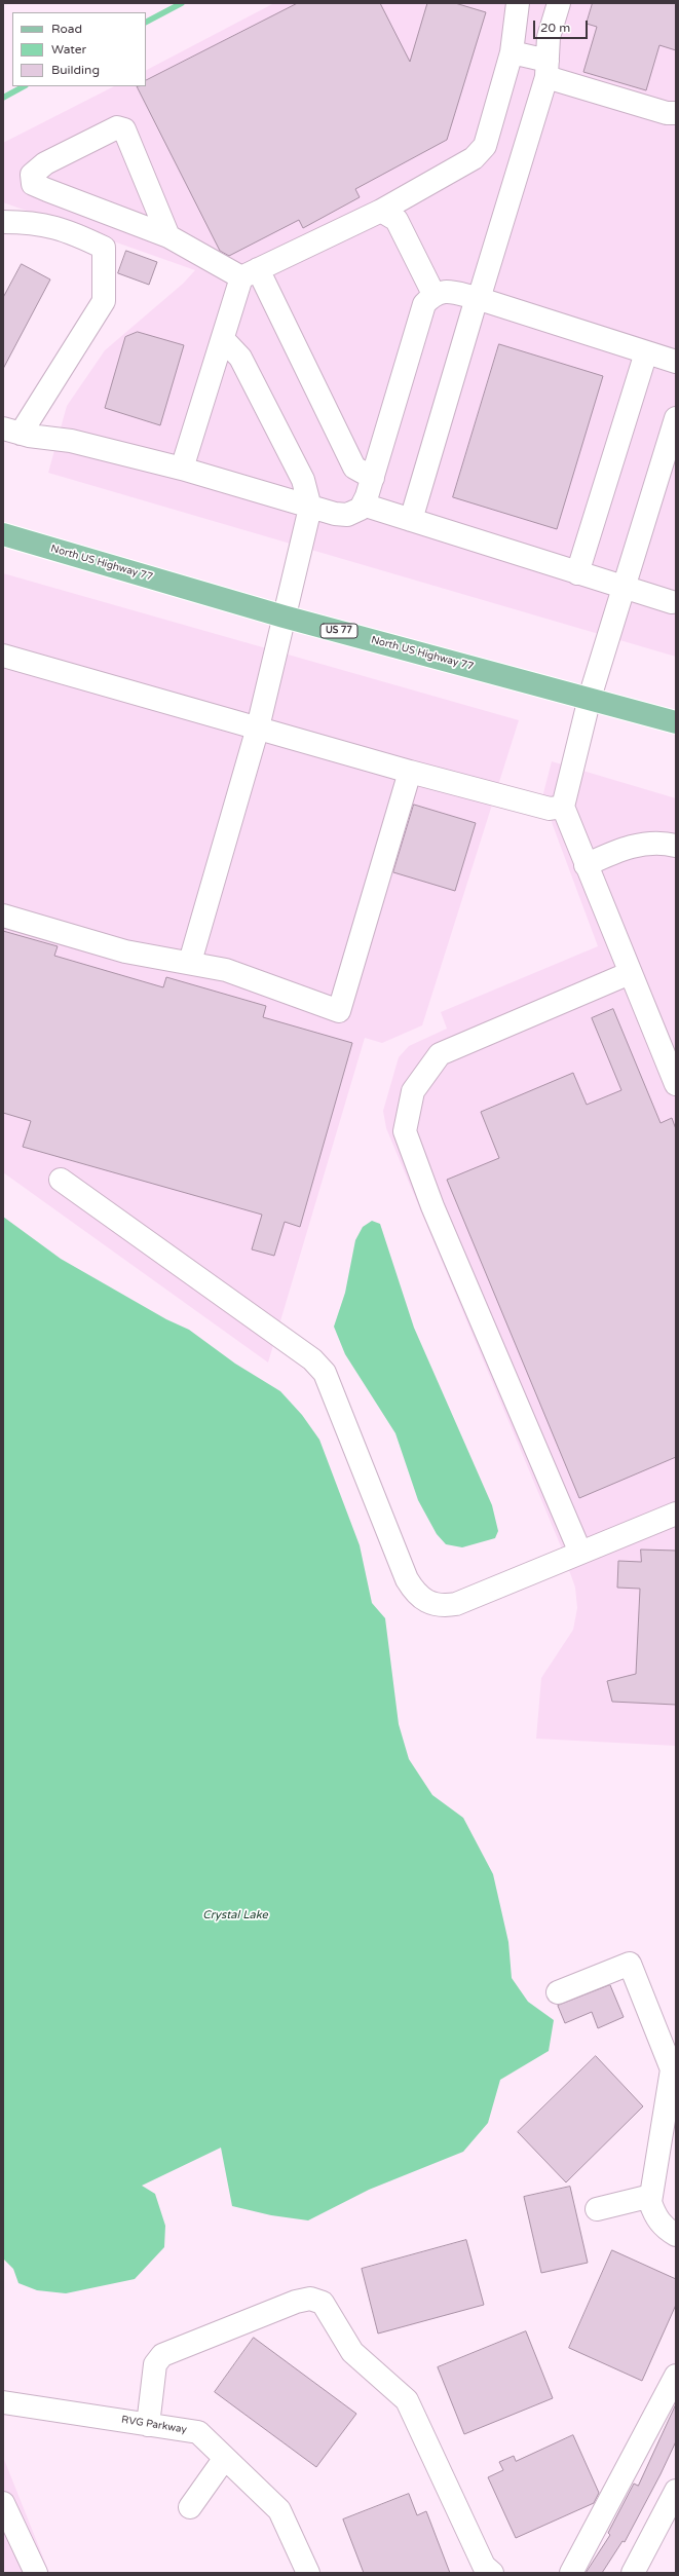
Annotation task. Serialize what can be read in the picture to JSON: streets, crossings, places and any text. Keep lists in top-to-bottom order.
{
  "streets": {
    "main road": ["North US Highway 77", "US 77"],
    "street": ["RVG Parkway"]
  },
  "water": ["Crystal Lake"],
  "legend": ["Road", "Water", "Building"],
  "scale_bar": "20 m"
}
